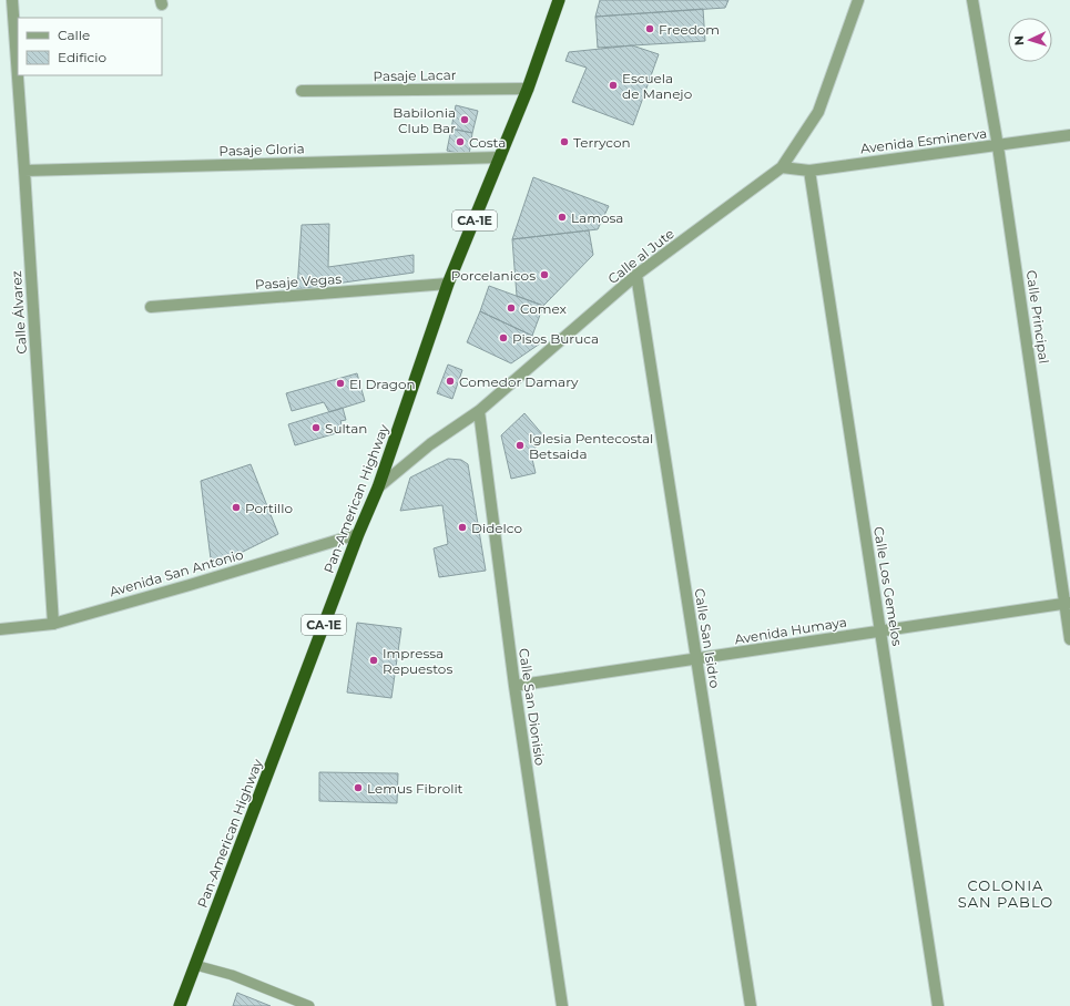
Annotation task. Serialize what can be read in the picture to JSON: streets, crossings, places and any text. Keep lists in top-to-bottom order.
{
  "streets": {
    "highway": ["CA-1E", "Pan-American Highway"],
    "street": [
      "Pasaje Lacar",
      "Avenida Esminerva",
      "Pasaje Gloria",
      "Calle al Jute",
      "Pasaje Vegas",
      "Calle Álvarez",
      "Calle Principal",
      "Avenida San Antonio",
      "Calle Los Gemelos",
      "Avenida Humaya",
      "Calle San Isidro",
      "Calle San Dionisio"
    ]
  },
  "crossings": [
    ["Pasaje Lacar", "Pan-American Highway"],
    ["Avenida Esminerva", "Calle al Jute"],
    ["Avenida Esminerva", "Calle Principal"],
    ["Avenida Esminerva", "Calle Los Gemelos"],
    ["Pasaje Gloria", "Calle Álvarez"],
    ["Pasaje Gloria", "Pan-American Highway"],
    ["Calle al Jute", "Pan-American Highway"],
    ["Calle al Jute", "Calle San Isidro"],
    ["Calle al Jute", "Calle San Dionisio"],
    ["Pasaje Vegas", "Pan-American Highway"],
    ["Calle Álvarez", "Avenida San Antonio"],
    ["Calle Principal", "Avenida Humaya"],
    ["Pan-American Highway", "Avenida San Antonio"],
    ["Calle Los Gemelos", "Avenida Humaya"],
    ["Avenida Humaya", "Calle San Isidro"],
    ["Avenida Humaya", "Calle San Dionisio"]
  ],
  "districts": ["COLONIA SAN PABLO"],
  "places": [
    "Freedom",
    "Escuela de Manejo",
    "Babilonia Club Bar",
    "Costa",
    "Terrycon",
    "Lamosa",
    "Porcelanicos",
    "Comex",
    "Pisos Buruca",
    "Comedor Damary",
    "El Dragon",
    "Sultan",
    "Iglesia Pentecostal Betsaida",
    "Portillo",
    "Didelco",
    "Impressa Repuestos",
    "Lemus Fibrolit"
  ],
  "legend": ["Calle", "Edificio"],
  "north": "left"
}
